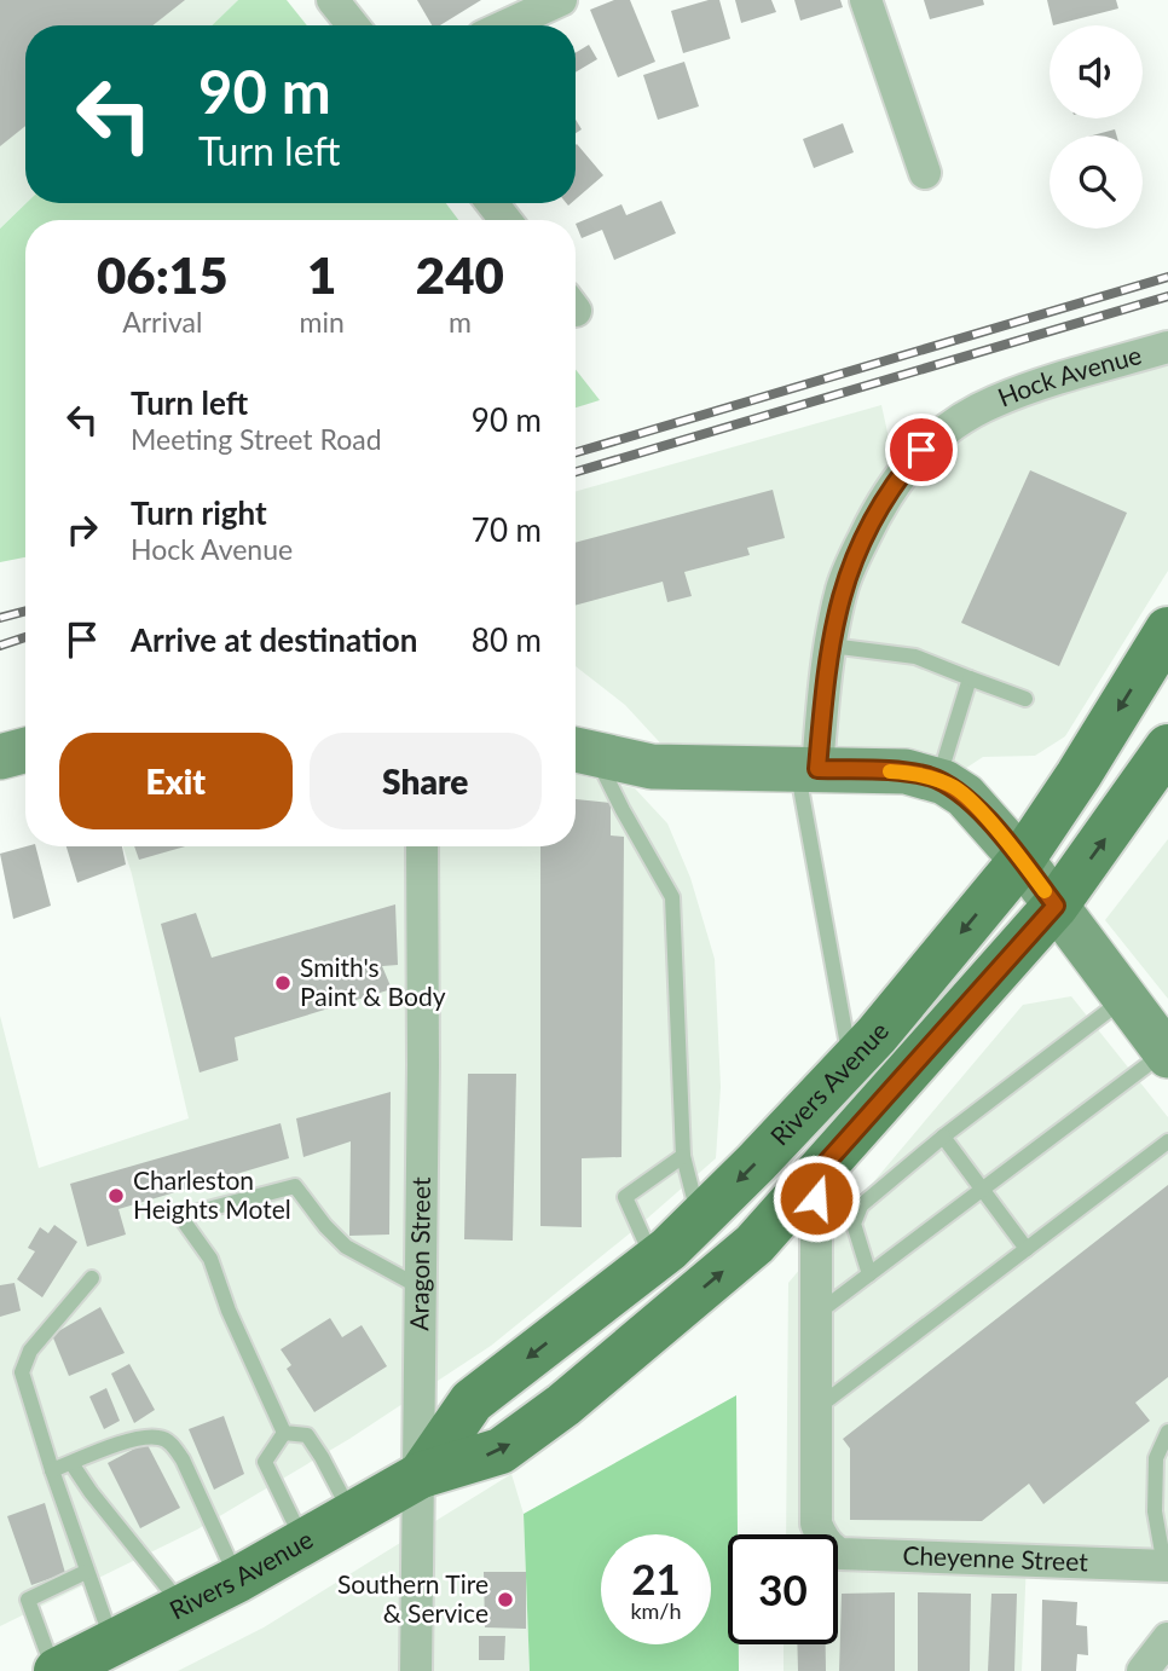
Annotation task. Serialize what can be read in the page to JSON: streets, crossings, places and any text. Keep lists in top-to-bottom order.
{
  "streets": {
    "main road": ["Rivers Avenue"],
    "street": ["Hock Avenue", "Aragon Street", "Cheyenne Street"]
  },
  "crossings": [
    ["Rivers Avenue", "Aragon Street"]
  ],
  "places": ["Smith's Paint & Body", "Charleston Heights Motel", "Southern Tire & Service"],
  "page": {
    "turn": ["90 m", "Turn left"],
    "eta": [
      "06:15",
      "Arrival",
      "1",
      "min",
      "240",
      "m"
    ],
    "list": [
      {
        "name": "Turn left",
        "note": "Meeting Street Road",
        "value": "90 m"
      },
      {
        "name": "Turn right",
        "note": "Hock Avenue",
        "value": "70 m"
      },
      {
        "name": "Arrive at destination",
        "value": "80 m"
      }
    ],
    "buttons": ["Exit", "Share"],
    "speed": "21 km/h",
    "limit": "30"
  }
}
